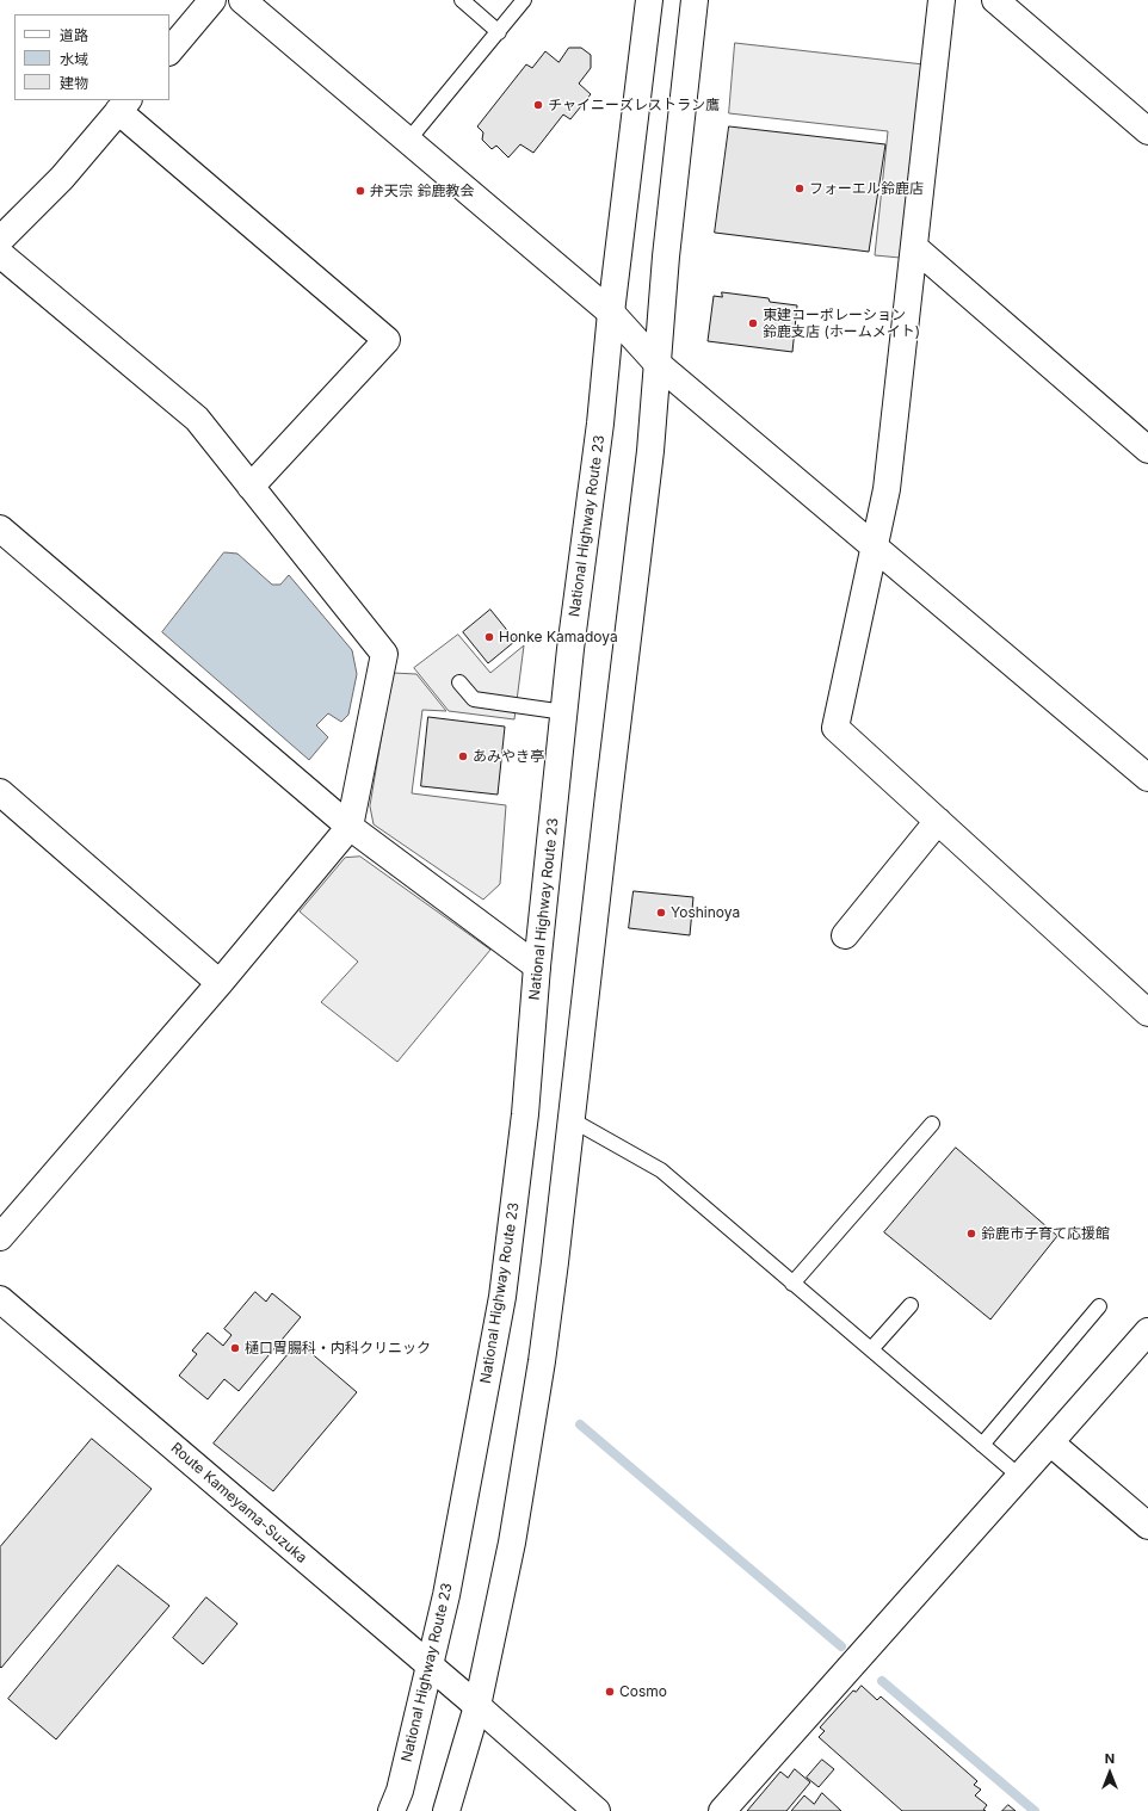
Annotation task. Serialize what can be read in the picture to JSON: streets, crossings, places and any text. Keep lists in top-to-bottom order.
{
  "streets": {
    "main road": ["National Highway Route 23", "Route Kameyama-Suzuka"]
  },
  "crossings": [
    ["National Highway Route 23", "Route Kameyama-Suzuka"]
  ],
  "places": [
    "チャイニーズレストラン鷹",
    "フォーエル鈴鹿店",
    "弁天宗 鈴鹿教会",
    "東建コーポレーション 鈴鹿支店 (ホームメイト)",
    "Honke Kamadoya",
    "あみやき亭",
    "Yoshinoya",
    "鈴鹿市子育て応援館",
    "樋口胃腸科・内科クリニック",
    "Cosmo"
  ],
  "legend": ["道路", "水域", "建物"],
  "north": "top"
}
